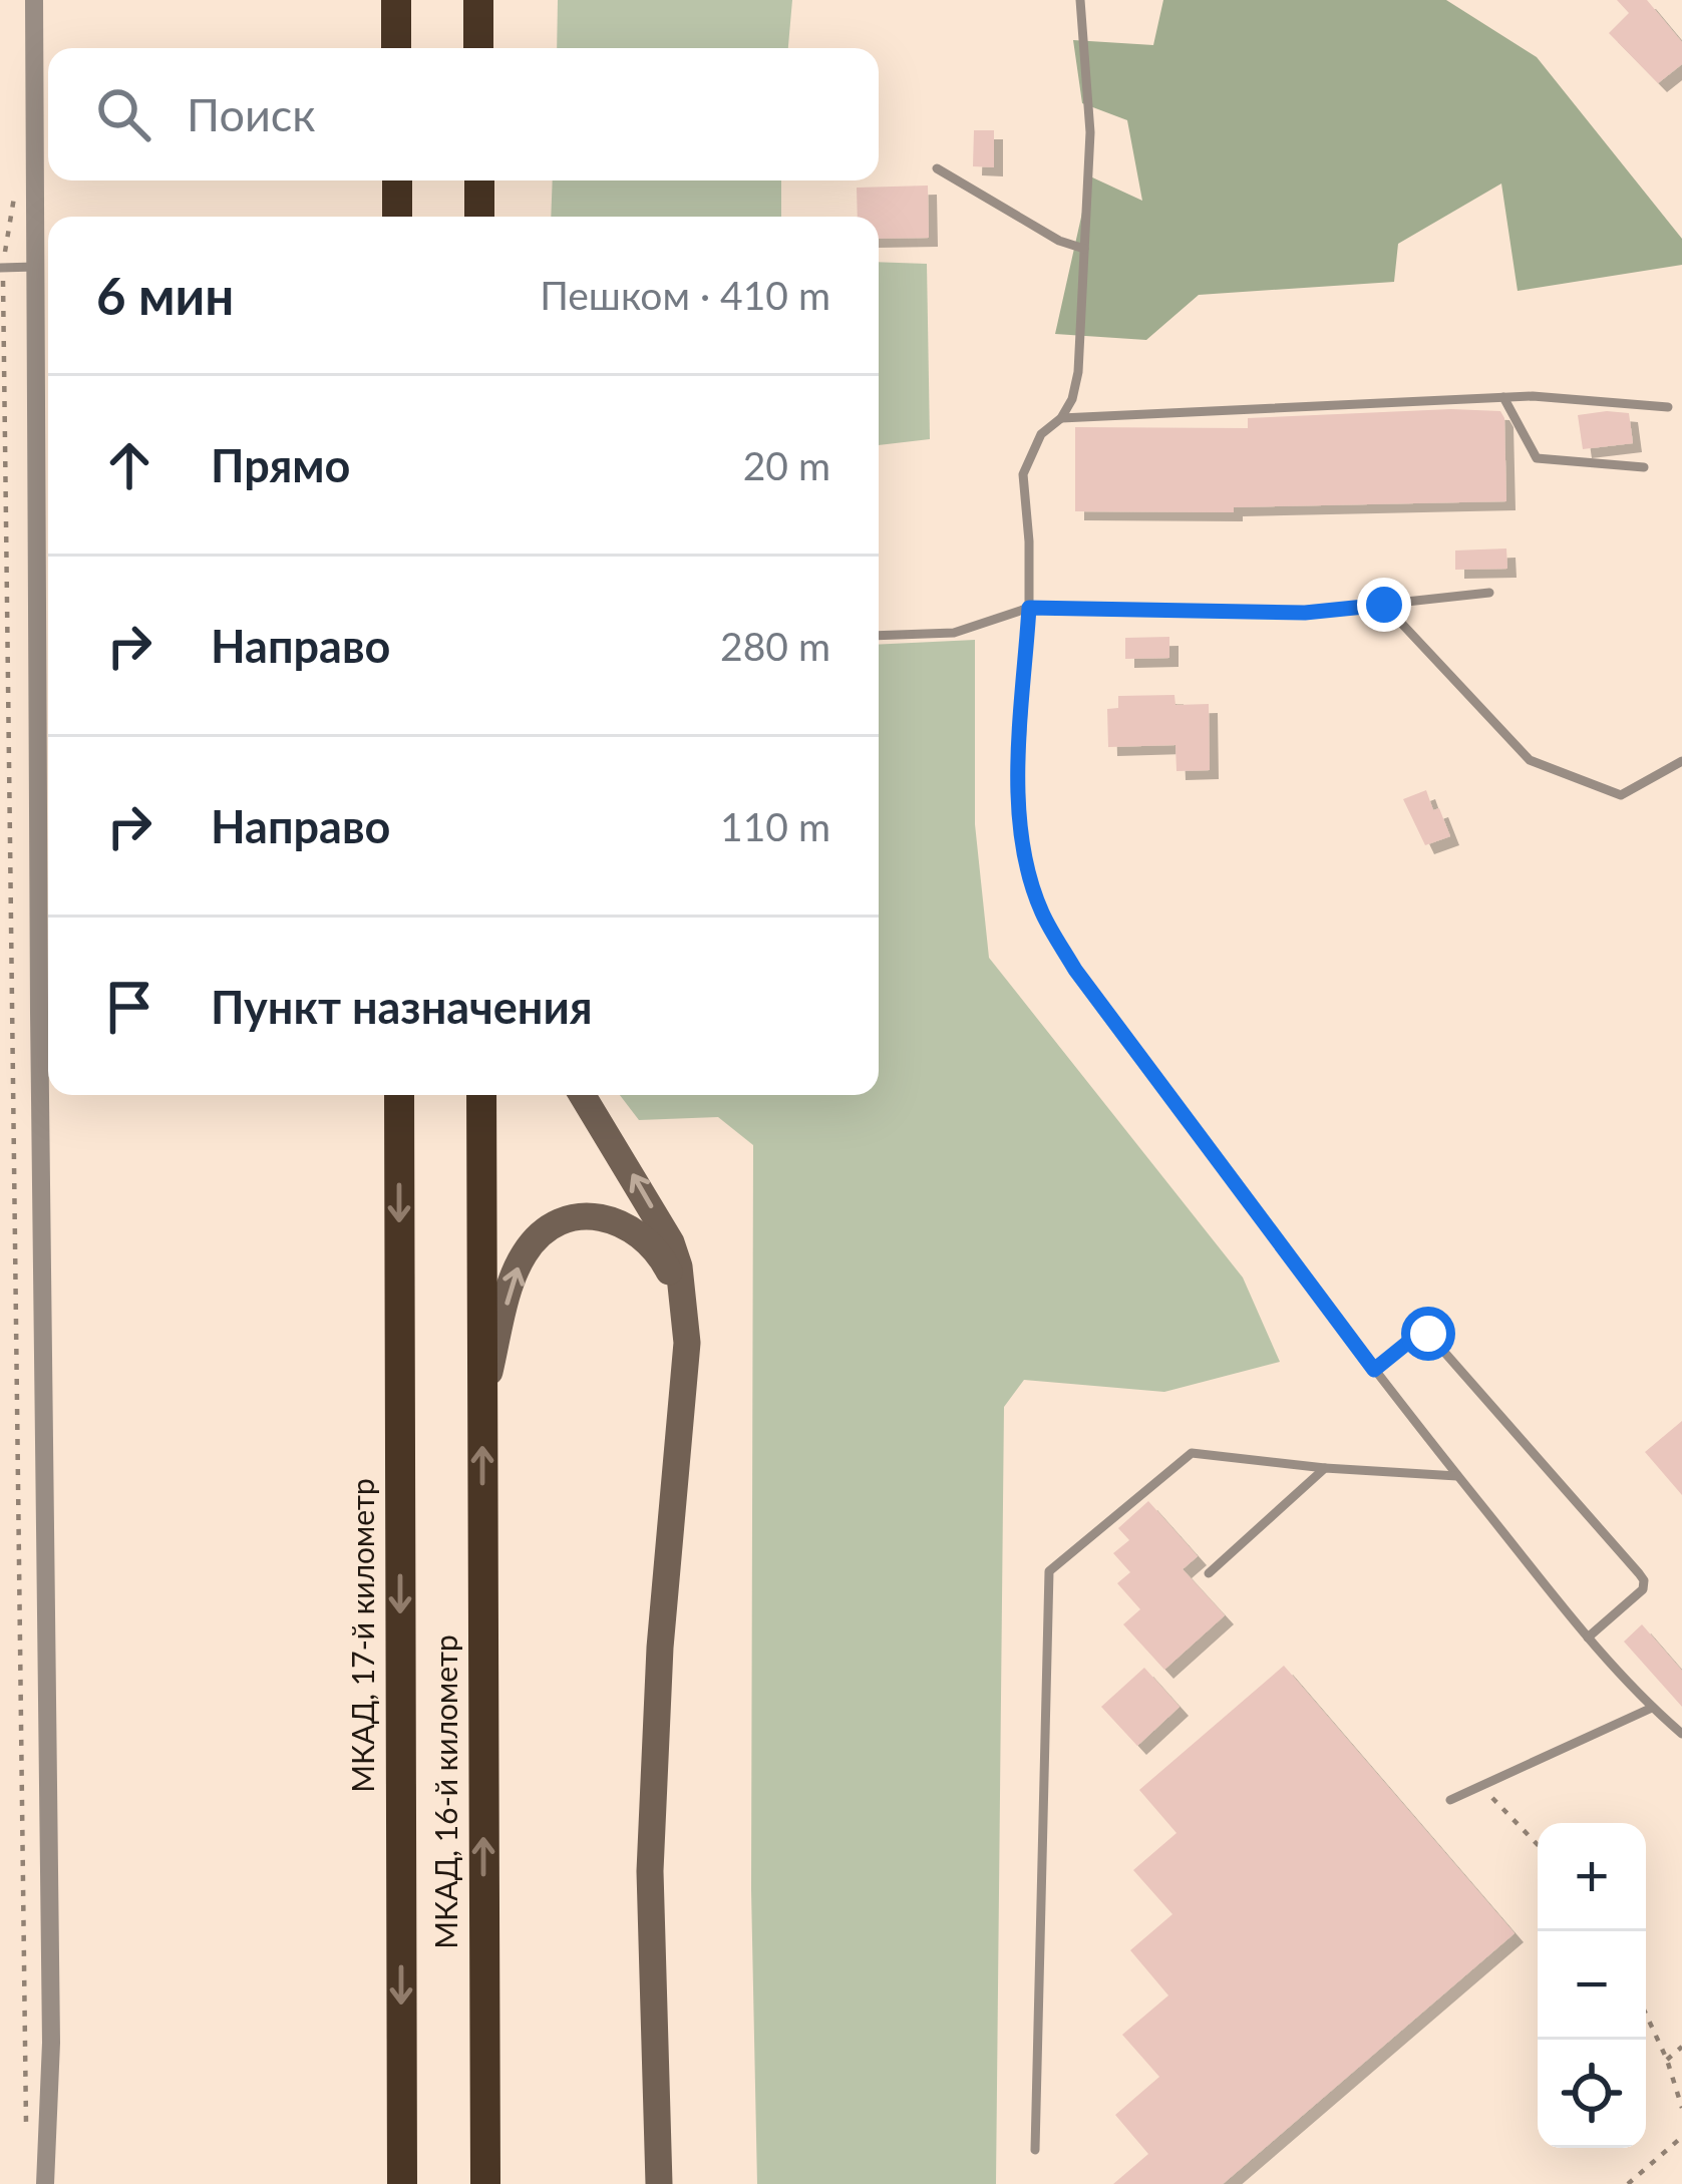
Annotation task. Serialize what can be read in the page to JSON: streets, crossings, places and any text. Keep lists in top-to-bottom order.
{
  "streets": {
    "highway": ["МКАД, 17-й километр", "МКАД, 16-й километр"]
  },
  "one_way": ["МКАД, 17-й километр", "МКАД, 16-й километр"],
  "page": {
    "search": "Поиск",
    "heading": ["6 мин", "Пешком · 410 m"],
    "list": [
      ["Прямо", "20 m"],
      ["Направо", "280 m"],
      ["Направо", "110 m"],
      "Пункт назначения"
    ],
    "map_buttons": ["+", "−"]
  }
}
